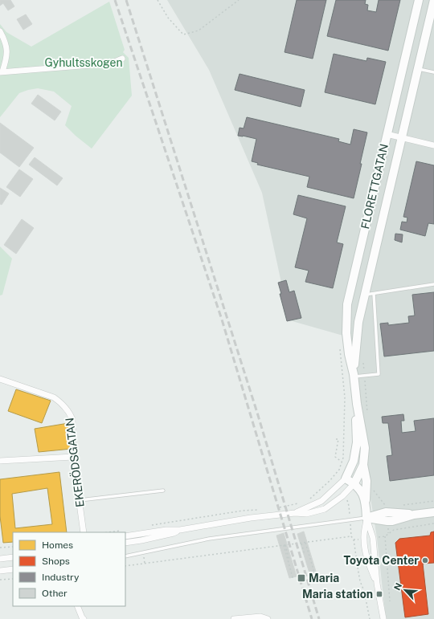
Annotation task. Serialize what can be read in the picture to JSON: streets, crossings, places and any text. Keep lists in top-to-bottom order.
{
  "streets": {
    "street": ["FLORETTGATAN", "EKERÖDSGATAN"]
  },
  "parks": ["Gyhultsskogen"],
  "places": {
    "other": ["Toyota Center"],
    "transit": ["Maria", "Maria station"]
  },
  "legend": [
    "Homes",
    "Shops",
    "Industry",
    "Other"
  ],
  "north": "top left"
}
